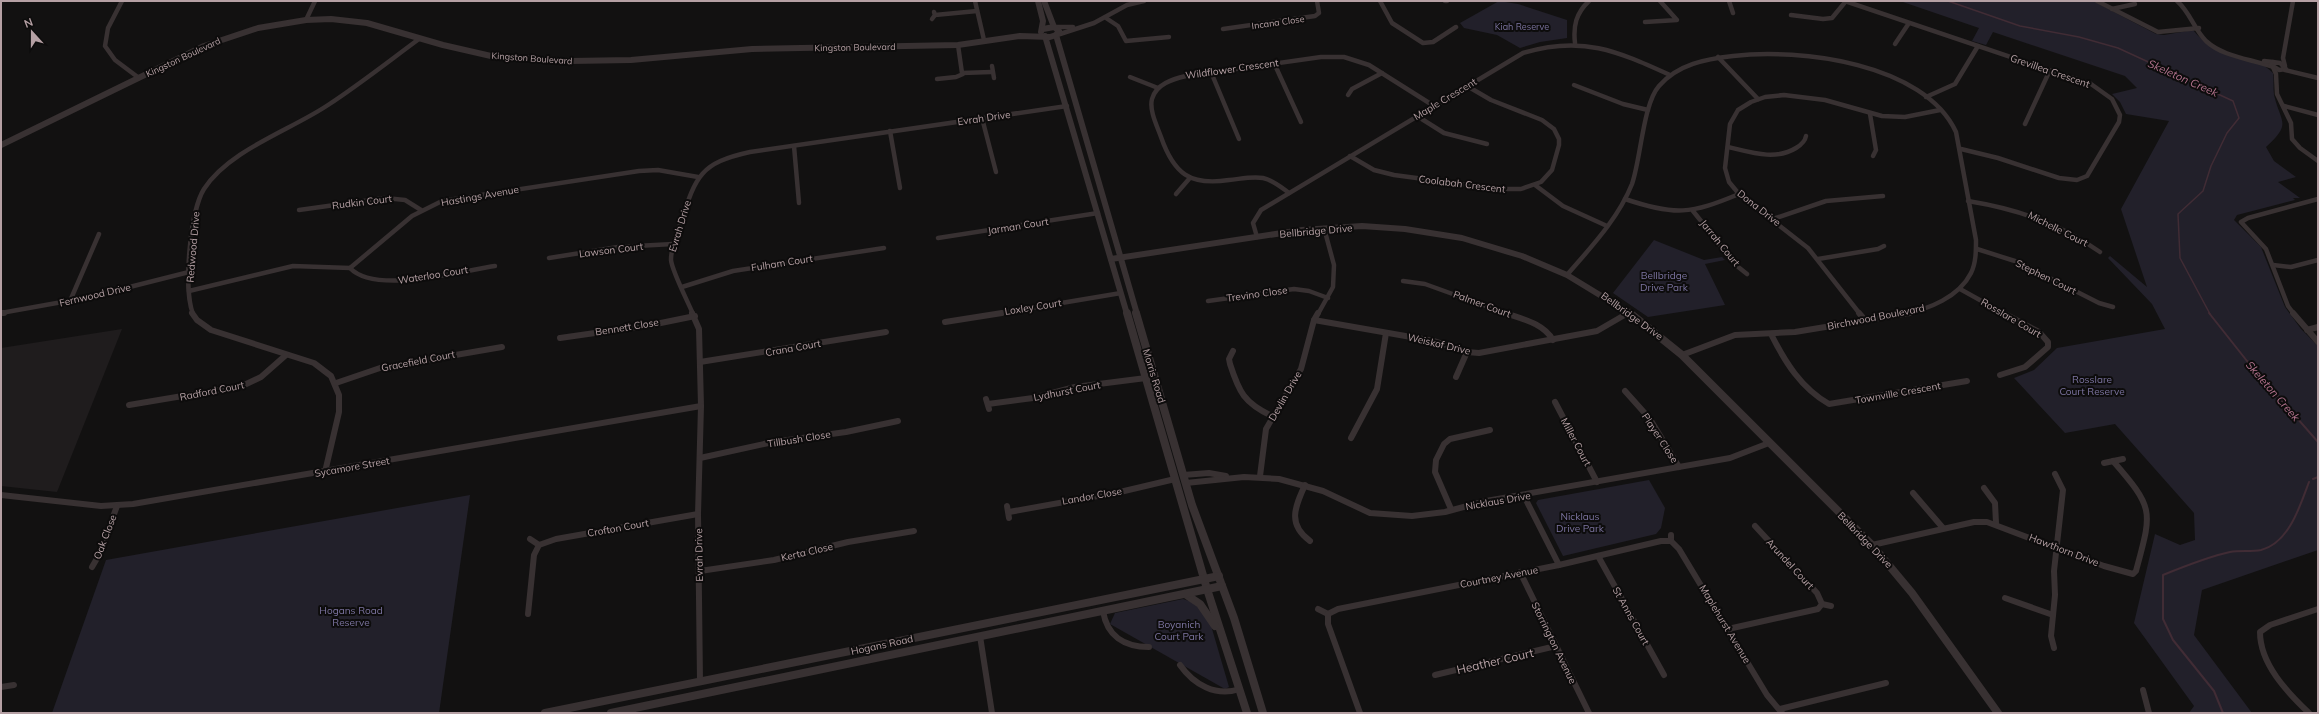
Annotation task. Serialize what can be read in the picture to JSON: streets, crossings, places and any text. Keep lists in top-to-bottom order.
{
  "streets": {
    "street": [
      "Incana Close",
      "Kingston Boulevard",
      "Wildflower Crescent",
      "Grevillea Crescent",
      "Maple Crescent",
      "Evrah Drive",
      "Coolabah Crescent",
      "Hastings Avenue",
      "Rudkin Court",
      "Dona Drive",
      "Jarman Court",
      "Michelle Court",
      "Bellbridge Drive",
      "Jarrah Court",
      "Redwood Drive",
      "Lawson Court",
      "Fulham Court",
      "Waterloo Court",
      "Stephen Court",
      "Trevino Close",
      "Fernwood Drive",
      "Palmer Court",
      "Loxley Court",
      "Birchwood Boulevard",
      "Rosslare Court",
      "Bennett Close",
      "Weiskof Drive",
      "Crana Court",
      "Gracefield Court",
      "Morris Road",
      "Radford Court",
      "Lydhurst Court",
      "Townville Crescent",
      "Devlin Drive",
      "Player Close",
      "Tillbush Close",
      "Miller Court",
      "Sycamore Street",
      "Landor Close",
      "Nicklaus Drive",
      "Crofton Court",
      "Oak Close",
      "Hawthorn Drive",
      "Kerta Close",
      "Arundel Court",
      "Courtney Avenue",
      "St Anns Court",
      "Maplehurst Avenue",
      "Storrington Avenue",
      "Hogans Road",
      "Heather Court"
    ]
  },
  "crossings": [
    ["Kingston Boulevard", "Redwood Drive"],
    ["Kingston Boulevard", "Morris Road"],
    ["Wildflower Crescent", "Maple Crescent"],
    ["Grevillea Crescent", "Birchwood Boulevard"],
    ["Maple Crescent", "Coolabah Crescent"],
    ["Maple Crescent", "Bellbridge Drive"],
    ["Maple Crescent", "Birchwood Boulevard"],
    ["Evrah Drive", "Hastings Avenue"],
    ["Evrah Drive", "Lawson Court"],
    ["Evrah Drive", "Fulham Court"],
    ["Evrah Drive", "Bennett Close"],
    ["Evrah Drive", "Crana Court"],
    ["Evrah Drive", "Morris Road"],
    ["Evrah Drive", "Tillbush Close"],
    ["Evrah Drive", "Sycamore Street"],
    ["Evrah Drive", "Crofton Court"],
    ["Evrah Drive", "Kerta Close"],
    ["Evrah Drive", "Hogans Road"],
    ["Hastings Avenue", "Rudkin Court"],
    ["Hastings Avenue", "Waterloo Court"],
    ["Dona Drive", "Birchwood Boulevard"],
    ["Jarman Court", "Morris Road"],
    ["Michelle Court", "Birchwood Boulevard"],
    ["Bellbridge Drive", "Birchwood Boulevard"],
    ["Bellbridge Drive", "Weiskof Drive"],
    ["Bellbridge Drive", "Morris Road"],
    ["Bellbridge Drive", "Devlin Drive"],
    ["Bellbridge Drive", "Nicklaus Drive"],
    ["Bellbridge Drive", "Hawthorn Drive"],
    ["Redwood Drive", "Fernwood Drive"],
    ["Redwood Drive", "Gracefield Court"],
    ["Redwood Drive", "Radford Court"],
    ["Stephen Court", "Birchwood Boulevard"],
    ["Trevino Close", "Devlin Drive"],
    ["Palmer Court", "Weiskof Drive"],
    ["Loxley Court", "Morris Road"],
    ["Birchwood Boulevard", "Rosslare Court"],
    ["Birchwood Boulevard", "Townville Crescent"],
    ["Weiskof Drive", "Devlin Drive"],
    ["Morris Road", "Lydhurst Court"],
    ["Morris Road", "Landor Close"],
    ["Morris Road", "Nicklaus Drive"],
    ["Morris Road", "Hogans Road"],
    ["Devlin Drive", "Nicklaus Drive"],
    ["Player Close", "Nicklaus Drive"],
    ["Miller Court", "Nicklaus Drive"],
    ["Sycamore Street", "Oak Close"],
    ["Courtney Avenue", "St Anns Court"],
    ["Courtney Avenue", "Maplehurst Avenue"],
    ["Courtney Avenue", "Storrington Avenue"],
    ["Storrington Avenue", "Heather Court"]
  ],
  "water": ["Skeleton Creek"],
  "parks": [
    "Kiah Reserve",
    "Bellbridge Drive Park",
    "Rosslare Court Reserve",
    "Nicklaus Drive Park",
    "Hogans Road Reserve",
    "Boyanich Court Park"
  ],
  "north": "top"
}
